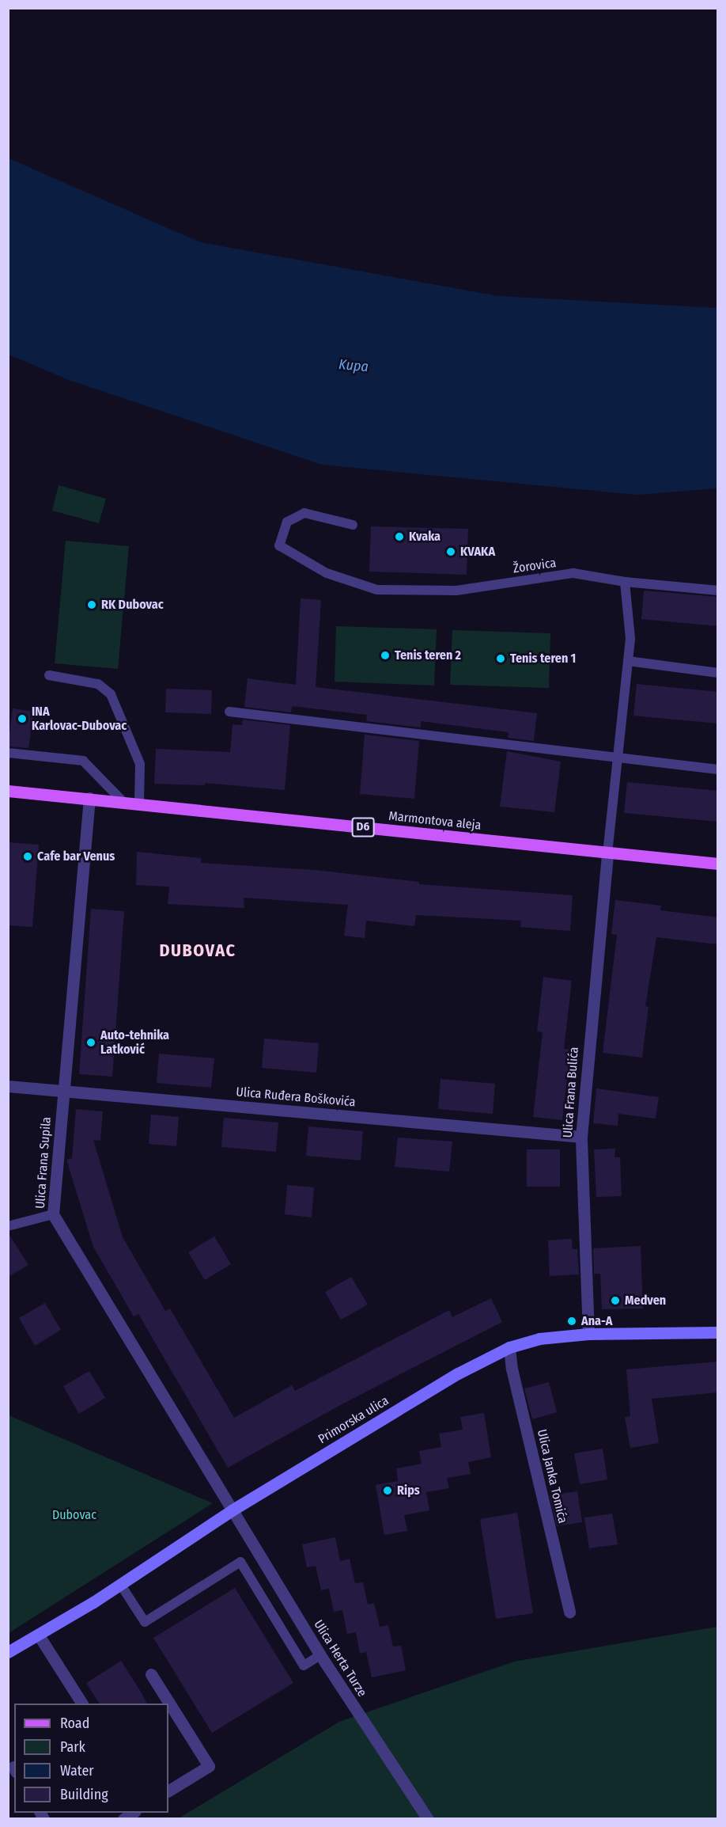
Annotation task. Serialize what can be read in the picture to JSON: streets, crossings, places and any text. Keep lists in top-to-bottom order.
{
  "streets": {
    "main road": ["Marmontova aleja", "D6", "Primorska ulica"],
    "street": [
      "Ulica Frana Bulića",
      "Ulica Ruđera Boškovića",
      "Ulica Frana Supila",
      "Ulica Janka Tomića",
      "Ulica Herta Turze"
    ],
    "lane": ["Žorovica"]
  },
  "crossings": [
    ["Marmontova aleja", "Ulica Frana Bulića"],
    ["Marmontova aleja", "Ulica Frana Supila"],
    ["Ulica Frana Bulića", "Ulica Ruđera Boškovića"],
    ["Ulica Frana Bulića", "Primorska ulica"],
    ["Ulica Ruđera Boškovića", "Ulica Frana Supila"],
    ["Ulica Frana Supila", "Primorska ulica"],
    ["Ulica Frana Supila", "Ulica Herta Turze"],
    ["Primorska ulica", "Ulica Janka Tomića"],
    ["Primorska ulica", "Ulica Herta Turze"]
  ],
  "districts": ["DUBOVAC"],
  "water": ["Kupa"],
  "parks": ["Dubovac"],
  "places": [
    "Kvaka",
    "KVAKA",
    "RK Dubovac",
    "Tenis teren 2",
    "Tenis teren 1",
    "INA Karlovac-Dubovac",
    "Cafe bar Venus",
    "Auto-tehnika Latković",
    "Medven",
    "Ana-A",
    "Rips"
  ],
  "legend": [
    "Road",
    "Park",
    "Water",
    "Building"
  ]
}
